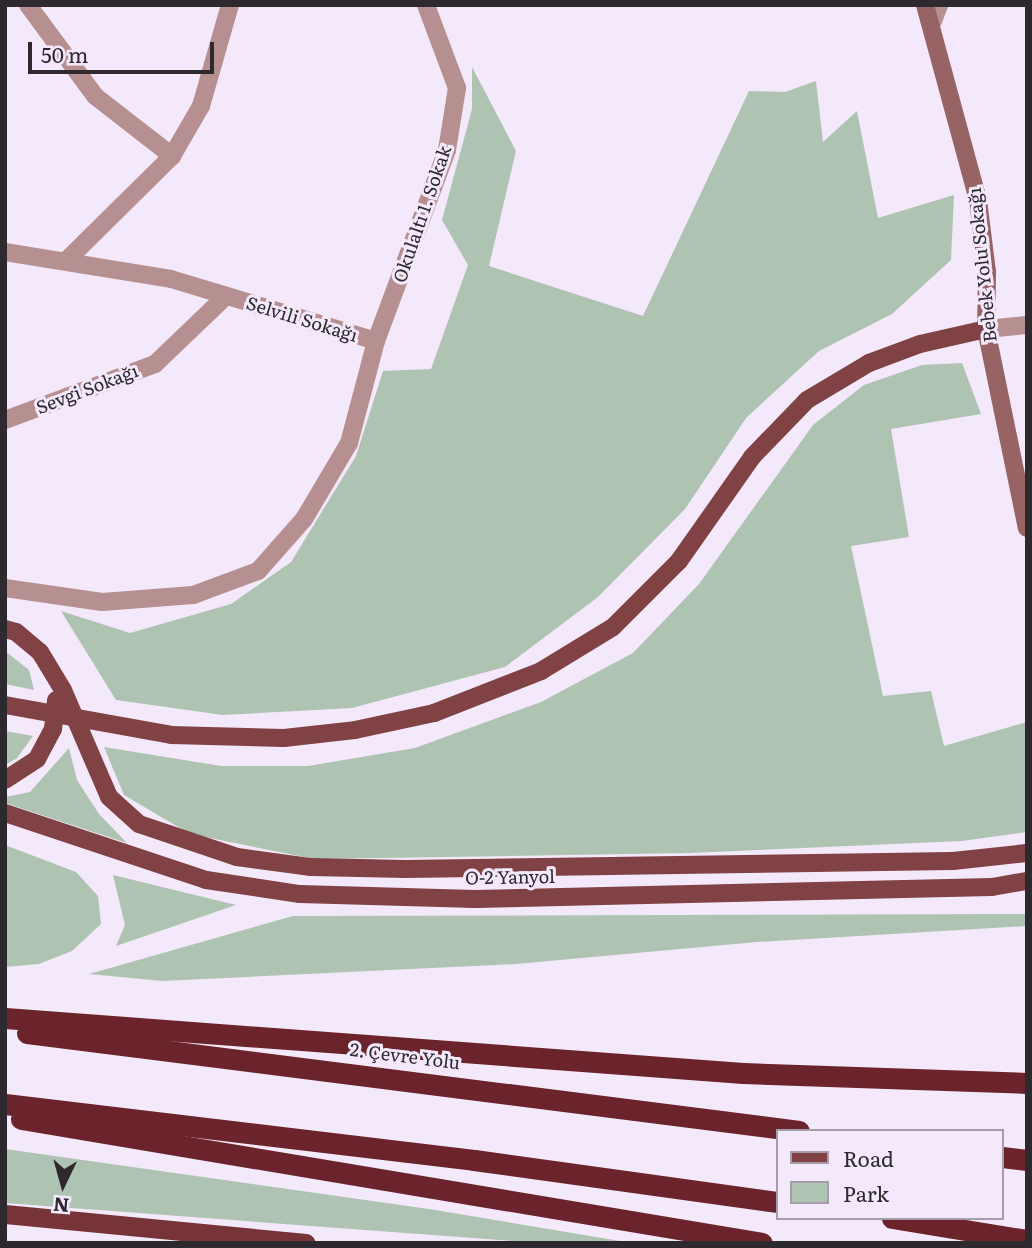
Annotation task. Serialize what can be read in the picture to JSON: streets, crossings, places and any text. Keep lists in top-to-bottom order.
{
  "streets": {
    "highway": ["2. Çevre Yolu"],
    "main road": ["Bebek Yolu Sokağı", "O-2 Yanyol"],
    "street": ["Okulaltı 1. Sokak", "Selvili Sokağı", "Sevgi Sokağı"]
  },
  "crossings": [
    ["Okulaltı 1. Sokak", "Selvili Sokağı"],
    ["Selvili Sokağı", "Sevgi Sokağı"]
  ],
  "legend": ["Road", "Park"],
  "scale_bar": "50 m",
  "north": "bottom"
}
